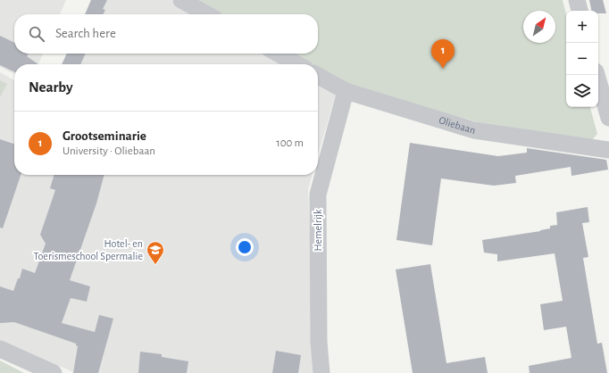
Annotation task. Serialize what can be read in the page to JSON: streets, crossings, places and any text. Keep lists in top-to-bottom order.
{
  "streets": {
    "street": ["Oliebaan", "Hemelrijk"]
  },
  "crossings": [
    ["Oliebaan", "Hemelrijk"]
  ],
  "places": {
    "school or university": ["Hotel- en Toerismeschool Spermalie"]
  },
  "north": "top right",
  "page": {
    "map_buttons": ["+", "−"],
    "search": "Search here",
    "pins": "1",
    "heading": "Nearby",
    "list": [
      {
        "mark": "1",
        "name": "Grootseminarie",
        "note": "University · Oliebaan",
        "value": "100 m"
      }
    ]
  }
}
